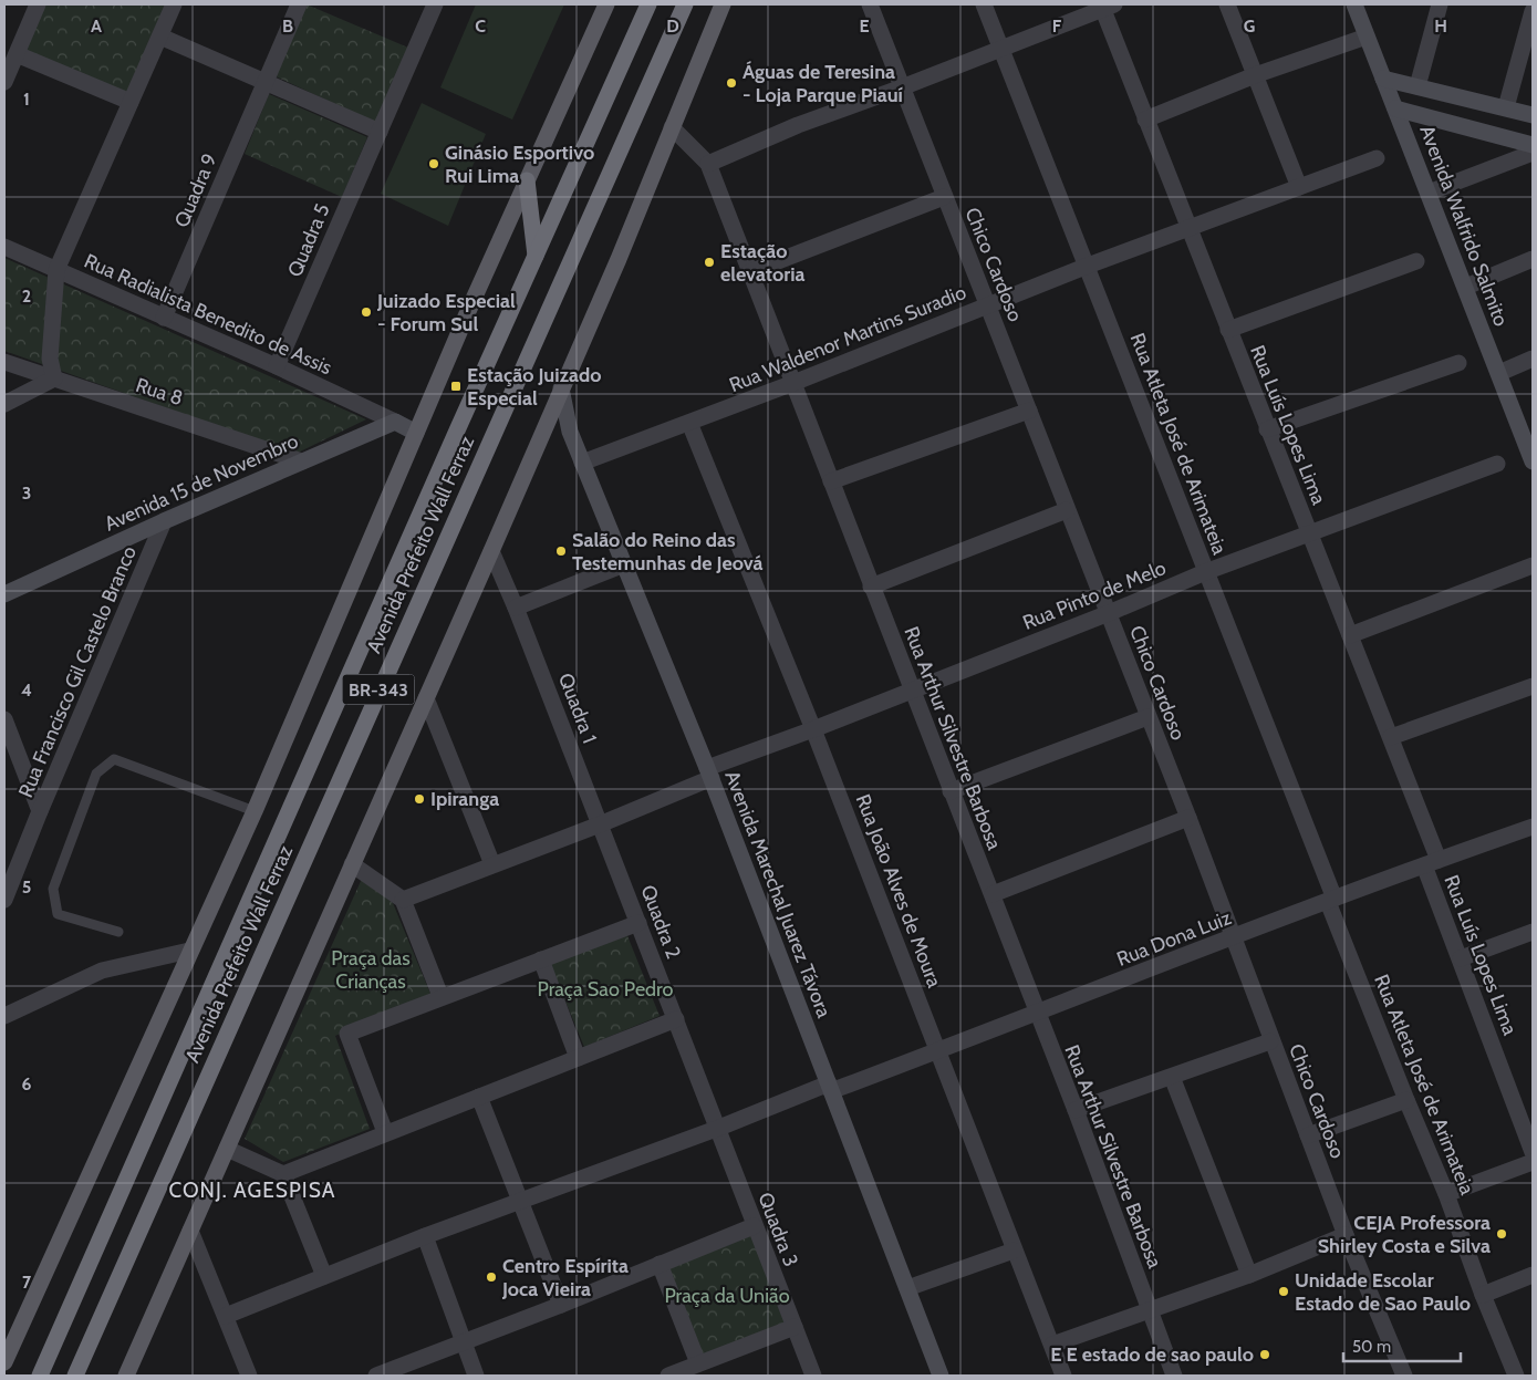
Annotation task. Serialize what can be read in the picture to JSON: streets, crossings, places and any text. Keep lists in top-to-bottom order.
{
  "streets": {
    "highway": ["Avenida Prefeito Wall Ferraz", "BR-343"],
    "street": [
      "Quadra 9",
      "Avenida Walfrido Salmito",
      "Quadra 5",
      "Chico Cardoso",
      "Rua Radialista Benedito de Assis",
      "Rua Waldenor Martins Suradio",
      "Rua 8",
      "Rua Luís Lopes Lima",
      "Rua Atleta José de Arimateia",
      "Avenida 15 de Novembro",
      "Rua Pinto de Melo",
      "Rua Francisco Gil Castelo Branco",
      "Quadra 1",
      "Rua Arthur Silvestre Barbosa",
      "Rua João Alves de Moura",
      "Avenida Marechal Juarez Távora",
      "Quadra 2",
      "Rua Dona Luiz",
      "Quadra 3"
    ]
  },
  "crossings": [
    ["Quadra 9", "Rua Radialista Benedito de Assis"],
    ["Quadra 5", "Rua Radialista Benedito de Assis"],
    ["Chico Cardoso", "Rua Waldenor Martins Suradio"],
    ["Chico Cardoso", "Rua Pinto de Melo"],
    ["Chico Cardoso", "Rua Dona Luiz"],
    ["Rua Radialista Benedito de Assis", "Avenida 15 de Novembro"],
    ["Rua Waldenor Martins Suradio", "Rua Luís Lopes Lima"],
    ["Rua Waldenor Martins Suradio", "Rua Atleta José de Arimateia"],
    ["Rua Waldenor Martins Suradio", "Rua Arthur Silvestre Barbosa"],
    ["Rua Waldenor Martins Suradio", "Rua João Alves de Moura"],
    ["Rua Waldenor Martins Suradio", "Avenida Marechal Juarez Távora"],
    ["Rua 8", "Avenida 15 de Novembro"],
    ["Rua Luís Lopes Lima", "Rua Pinto de Melo"],
    ["Rua Luís Lopes Lima", "Rua Dona Luiz"],
    ["Rua Atleta José de Arimateia", "Rua Pinto de Melo"],
    ["Rua Atleta José de Arimateia", "Rua Dona Luiz"],
    ["Avenida 15 de Novembro", "Rua Francisco Gil Castelo Branco"],
    ["Rua Pinto de Melo", "Quadra 1"],
    ["Rua Pinto de Melo", "Rua Arthur Silvestre Barbosa"],
    ["Rua Pinto de Melo", "Rua João Alves de Moura"],
    ["Rua Pinto de Melo", "Avenida Marechal Juarez Távora"],
    ["Rua Pinto de Melo", "Quadra 2"],
    ["Quadra 1", "Quadra 2"],
    ["Rua Arthur Silvestre Barbosa", "Rua Dona Luiz"],
    ["Rua João Alves de Moura", "Rua Dona Luiz"],
    ["Avenida Marechal Juarez Távora", "Rua Dona Luiz"],
    ["Quadra 2", "Rua Dona Luiz"],
    ["Quadra 2", "Quadra 3"],
    ["Rua Dona Luiz", "Quadra 3"]
  ],
  "districts": ["CONJ. AGESPISA"],
  "parks": ["Praça das Crianças", "Praça Sao Pedro", "Praça da União"],
  "places": {
    "other": [
      "Águas de Teresina - Loja Parque Piauí",
      "Ginásio Esportivo Rui Lima",
      "Estação elevatoria",
      "Juizado Especial - Forum Sul",
      "Salão do Reino das Testemunhas de Jeová",
      "Ipiranga",
      "CEJA Professora Shirley Costa e Silva",
      "Centro Espírita Joca Vieira",
      "Unidade Escolar Estado de Sao Paulo",
      "E E estado de sao paulo"
    ],
    "transit": ["Estação Juizado Especial"]
  },
  "scale_bar": "50 m",
  "grid": {
    "columns": [
      "A",
      "B",
      "C",
      "D",
      "E",
      "F",
      "G",
      "H"
    ],
    "rows": [
      "1",
      "2",
      "3",
      "4",
      "5",
      "6",
      "7"
    ]
  }
}
